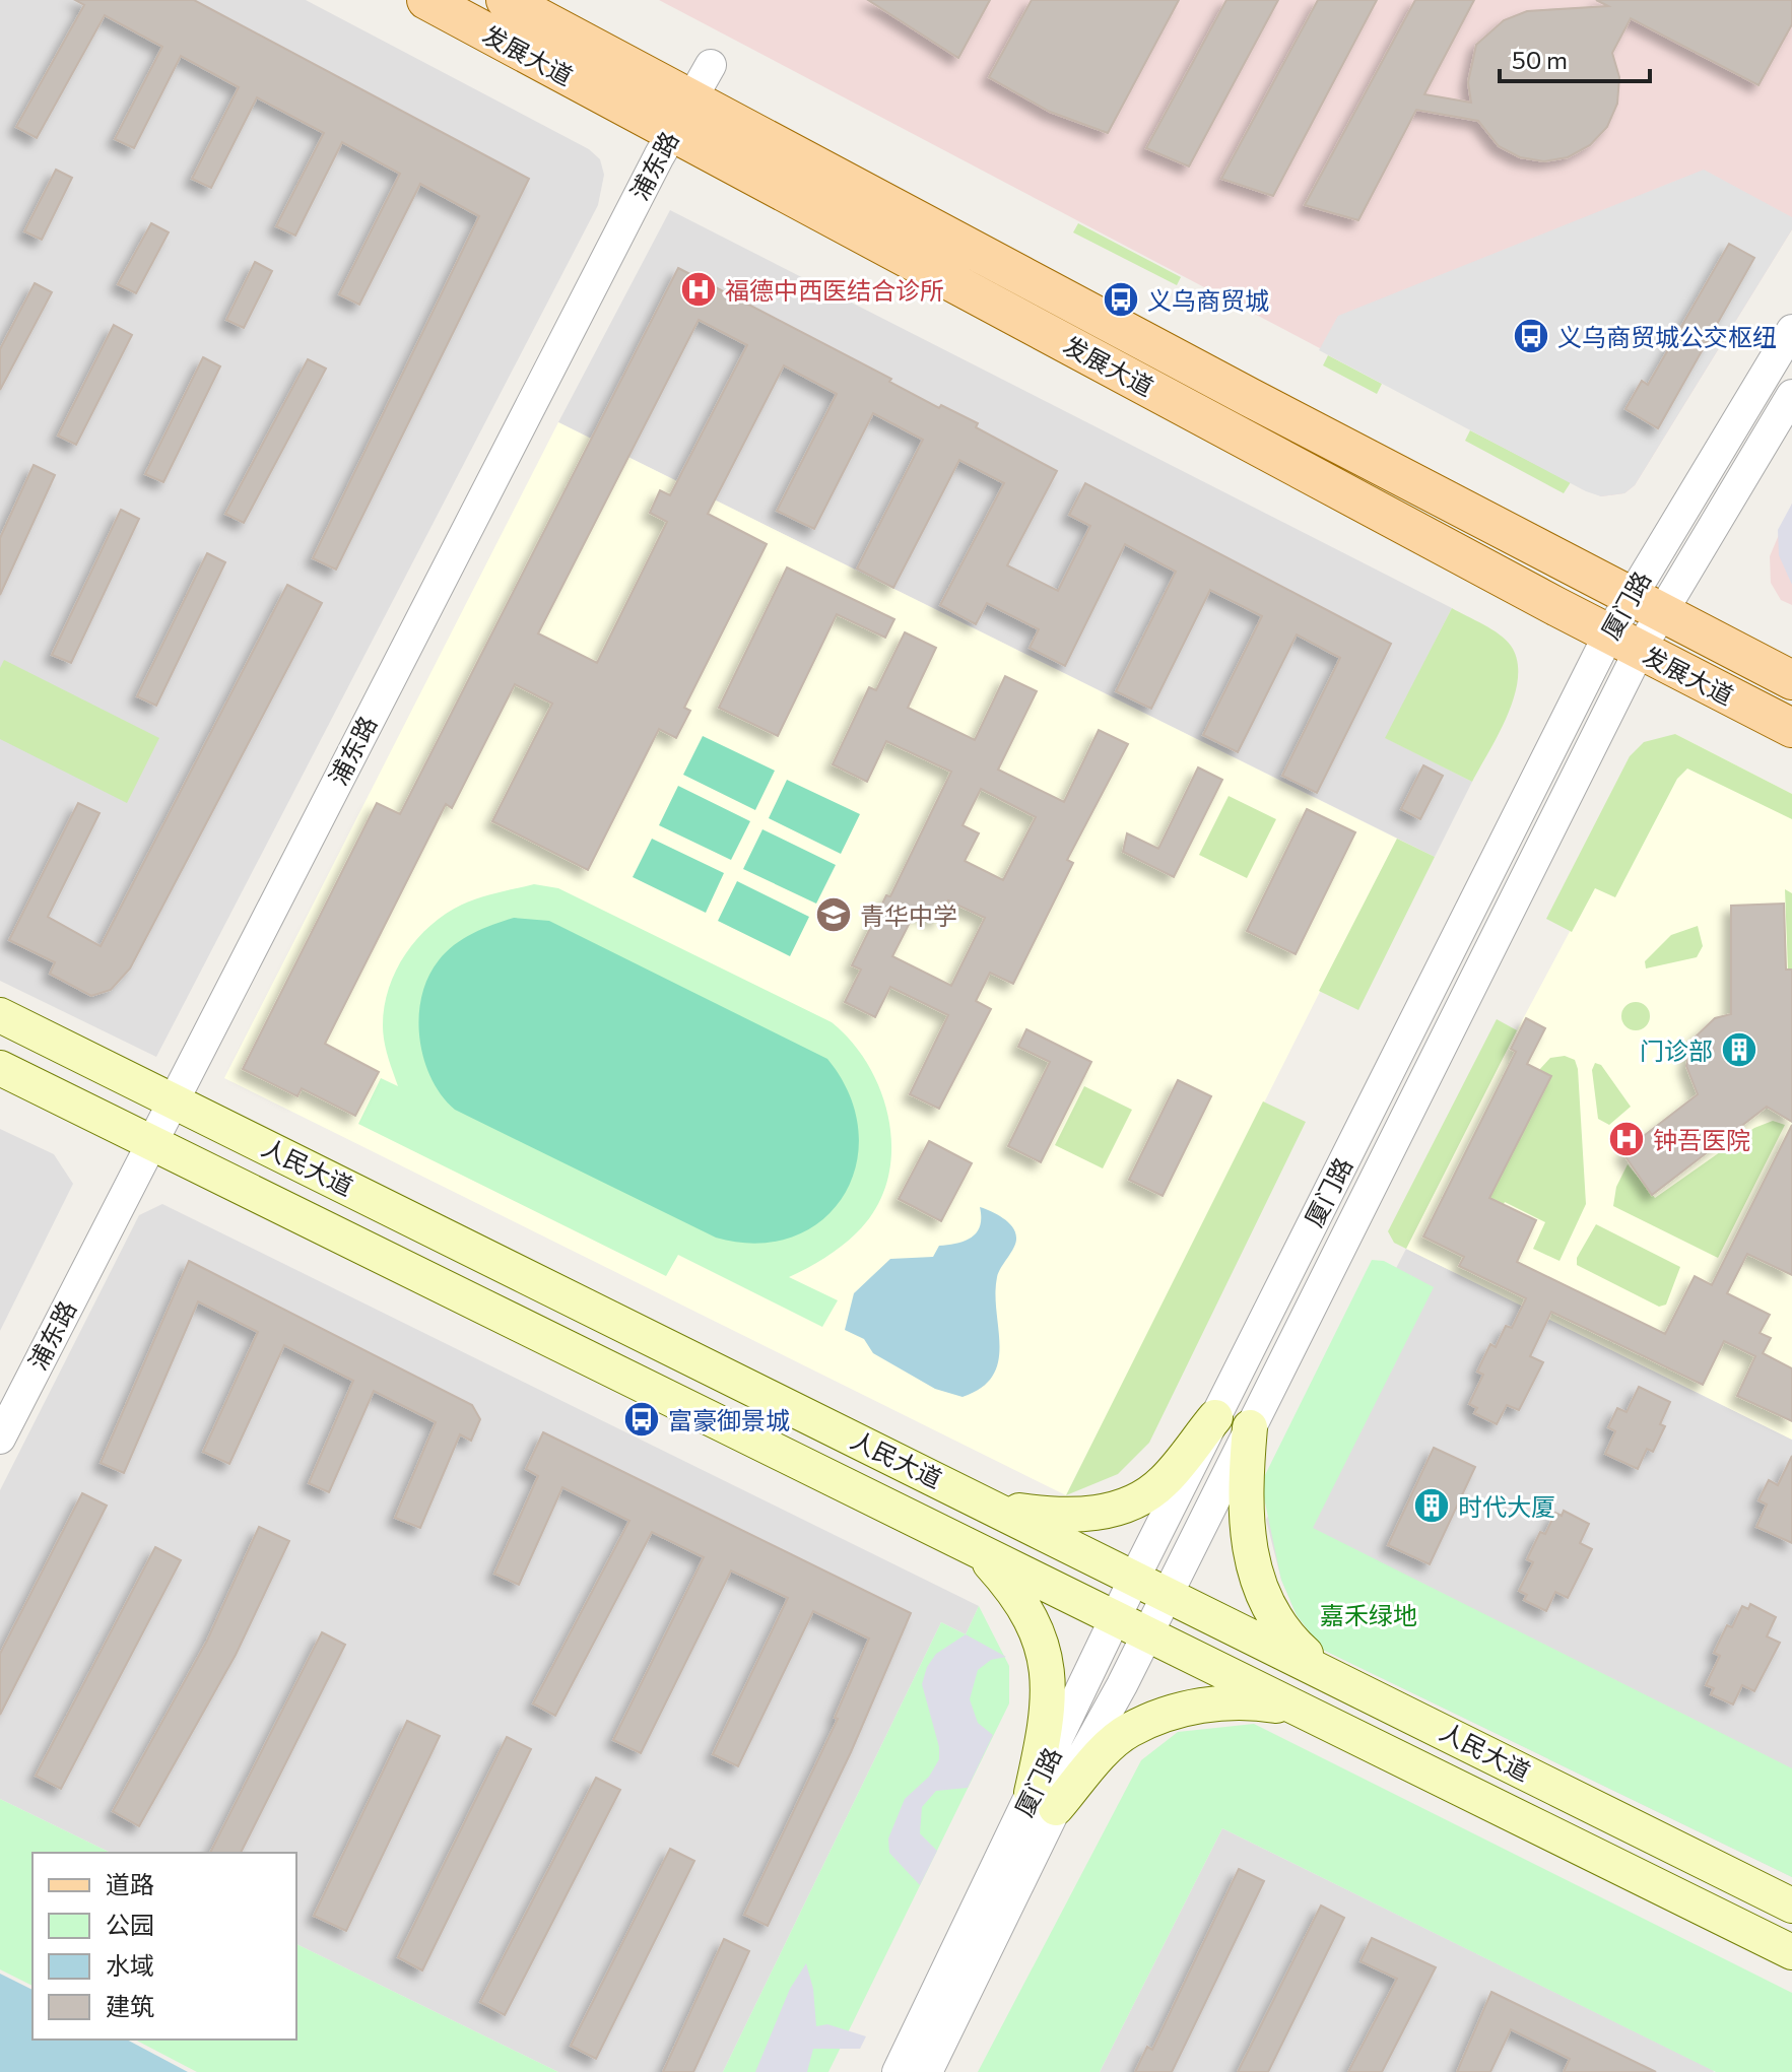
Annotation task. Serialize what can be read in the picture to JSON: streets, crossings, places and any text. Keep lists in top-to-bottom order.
{
  "streets": {
    "main road": ["发展大道", "人民大道"],
    "street": ["浦东路", "厦门路"]
  },
  "crossings": [
    ["发展大道", "浦东路"],
    ["发展大道", "厦门路"],
    ["浦东路", "人民大道"],
    ["厦门路", "人民大道"]
  ],
  "parks": ["嘉禾绿地"],
  "places": {
    "hospital": ["福德中西医结合诊所", "钟吾医院"],
    "bus stop": ["义乌商贸城", "义乌商贸城公交枢纽", "富豪御景城"],
    "school or university": ["青华中学"],
    "building": ["门诊部", "时代大厦"]
  },
  "legend": [
    "道路",
    "公园",
    "水域",
    "建筑"
  ],
  "scale_bar": "50 m"
}
